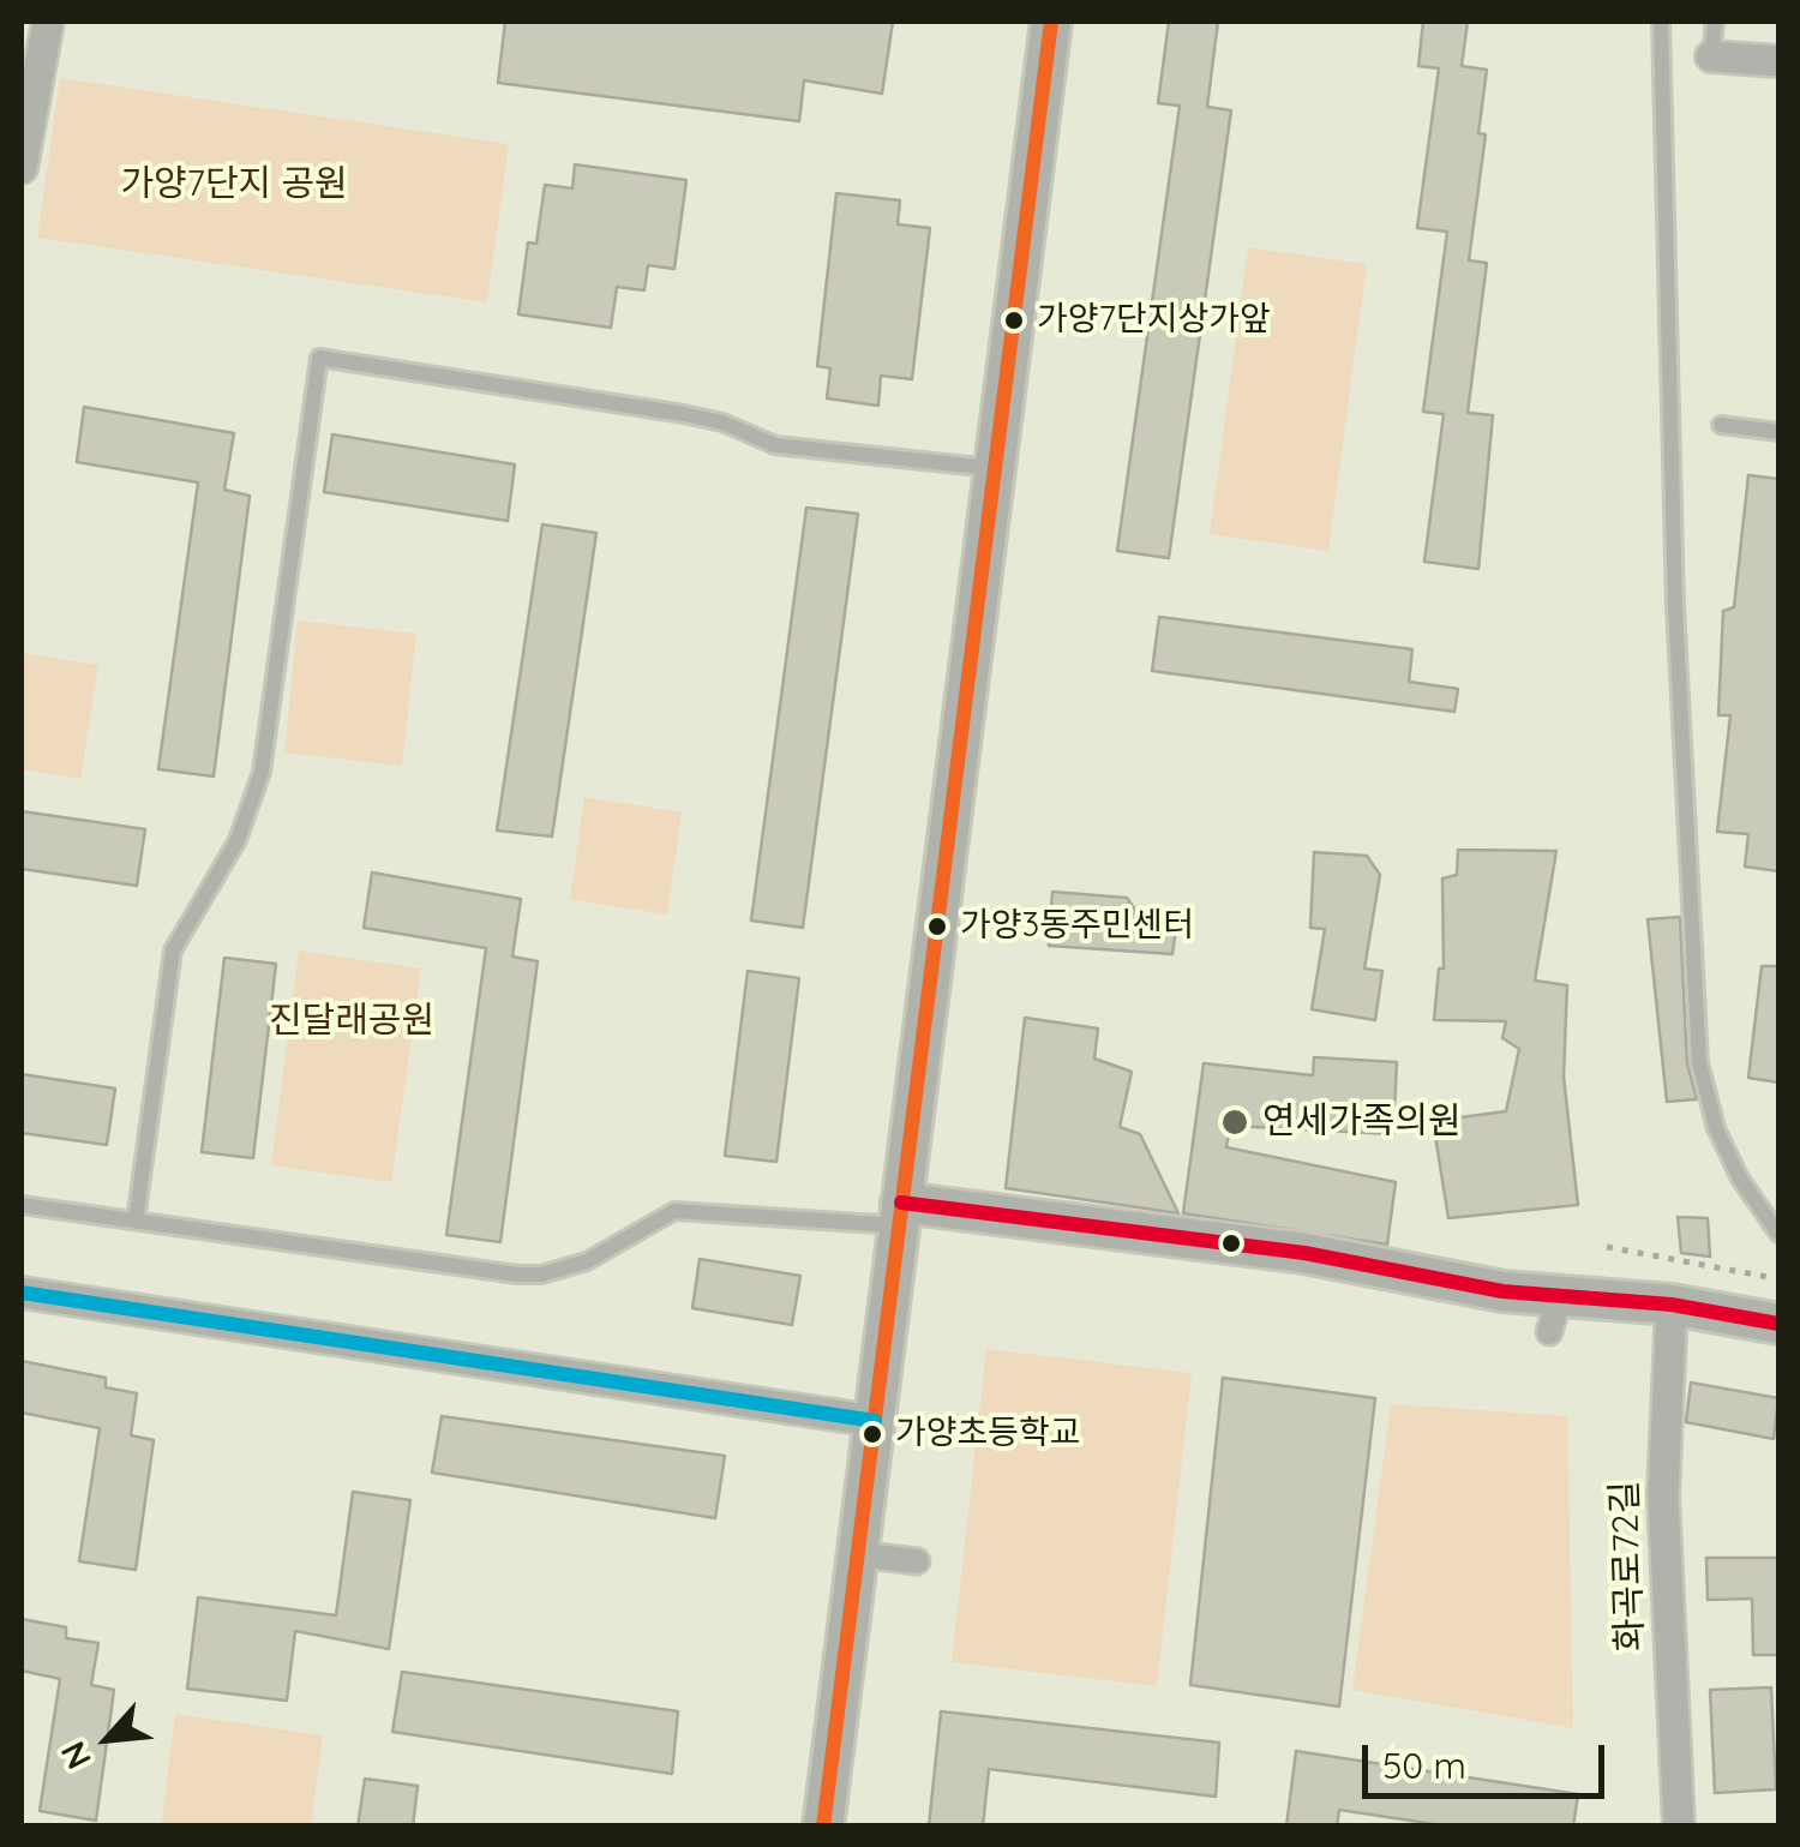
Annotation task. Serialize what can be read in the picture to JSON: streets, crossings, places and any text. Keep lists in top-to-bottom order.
{
  "streets": {
    "street": ["화곡로72길"]
  },
  "parks": ["가양7단지 공원", "진달래공원"],
  "places": [
    "가양7단지상가앞",
    "가양3동주민센터",
    "연세가족의원",
    "가양초등학교"
  ],
  "scale_bar": "50 m",
  "north": "bottom left"
}
